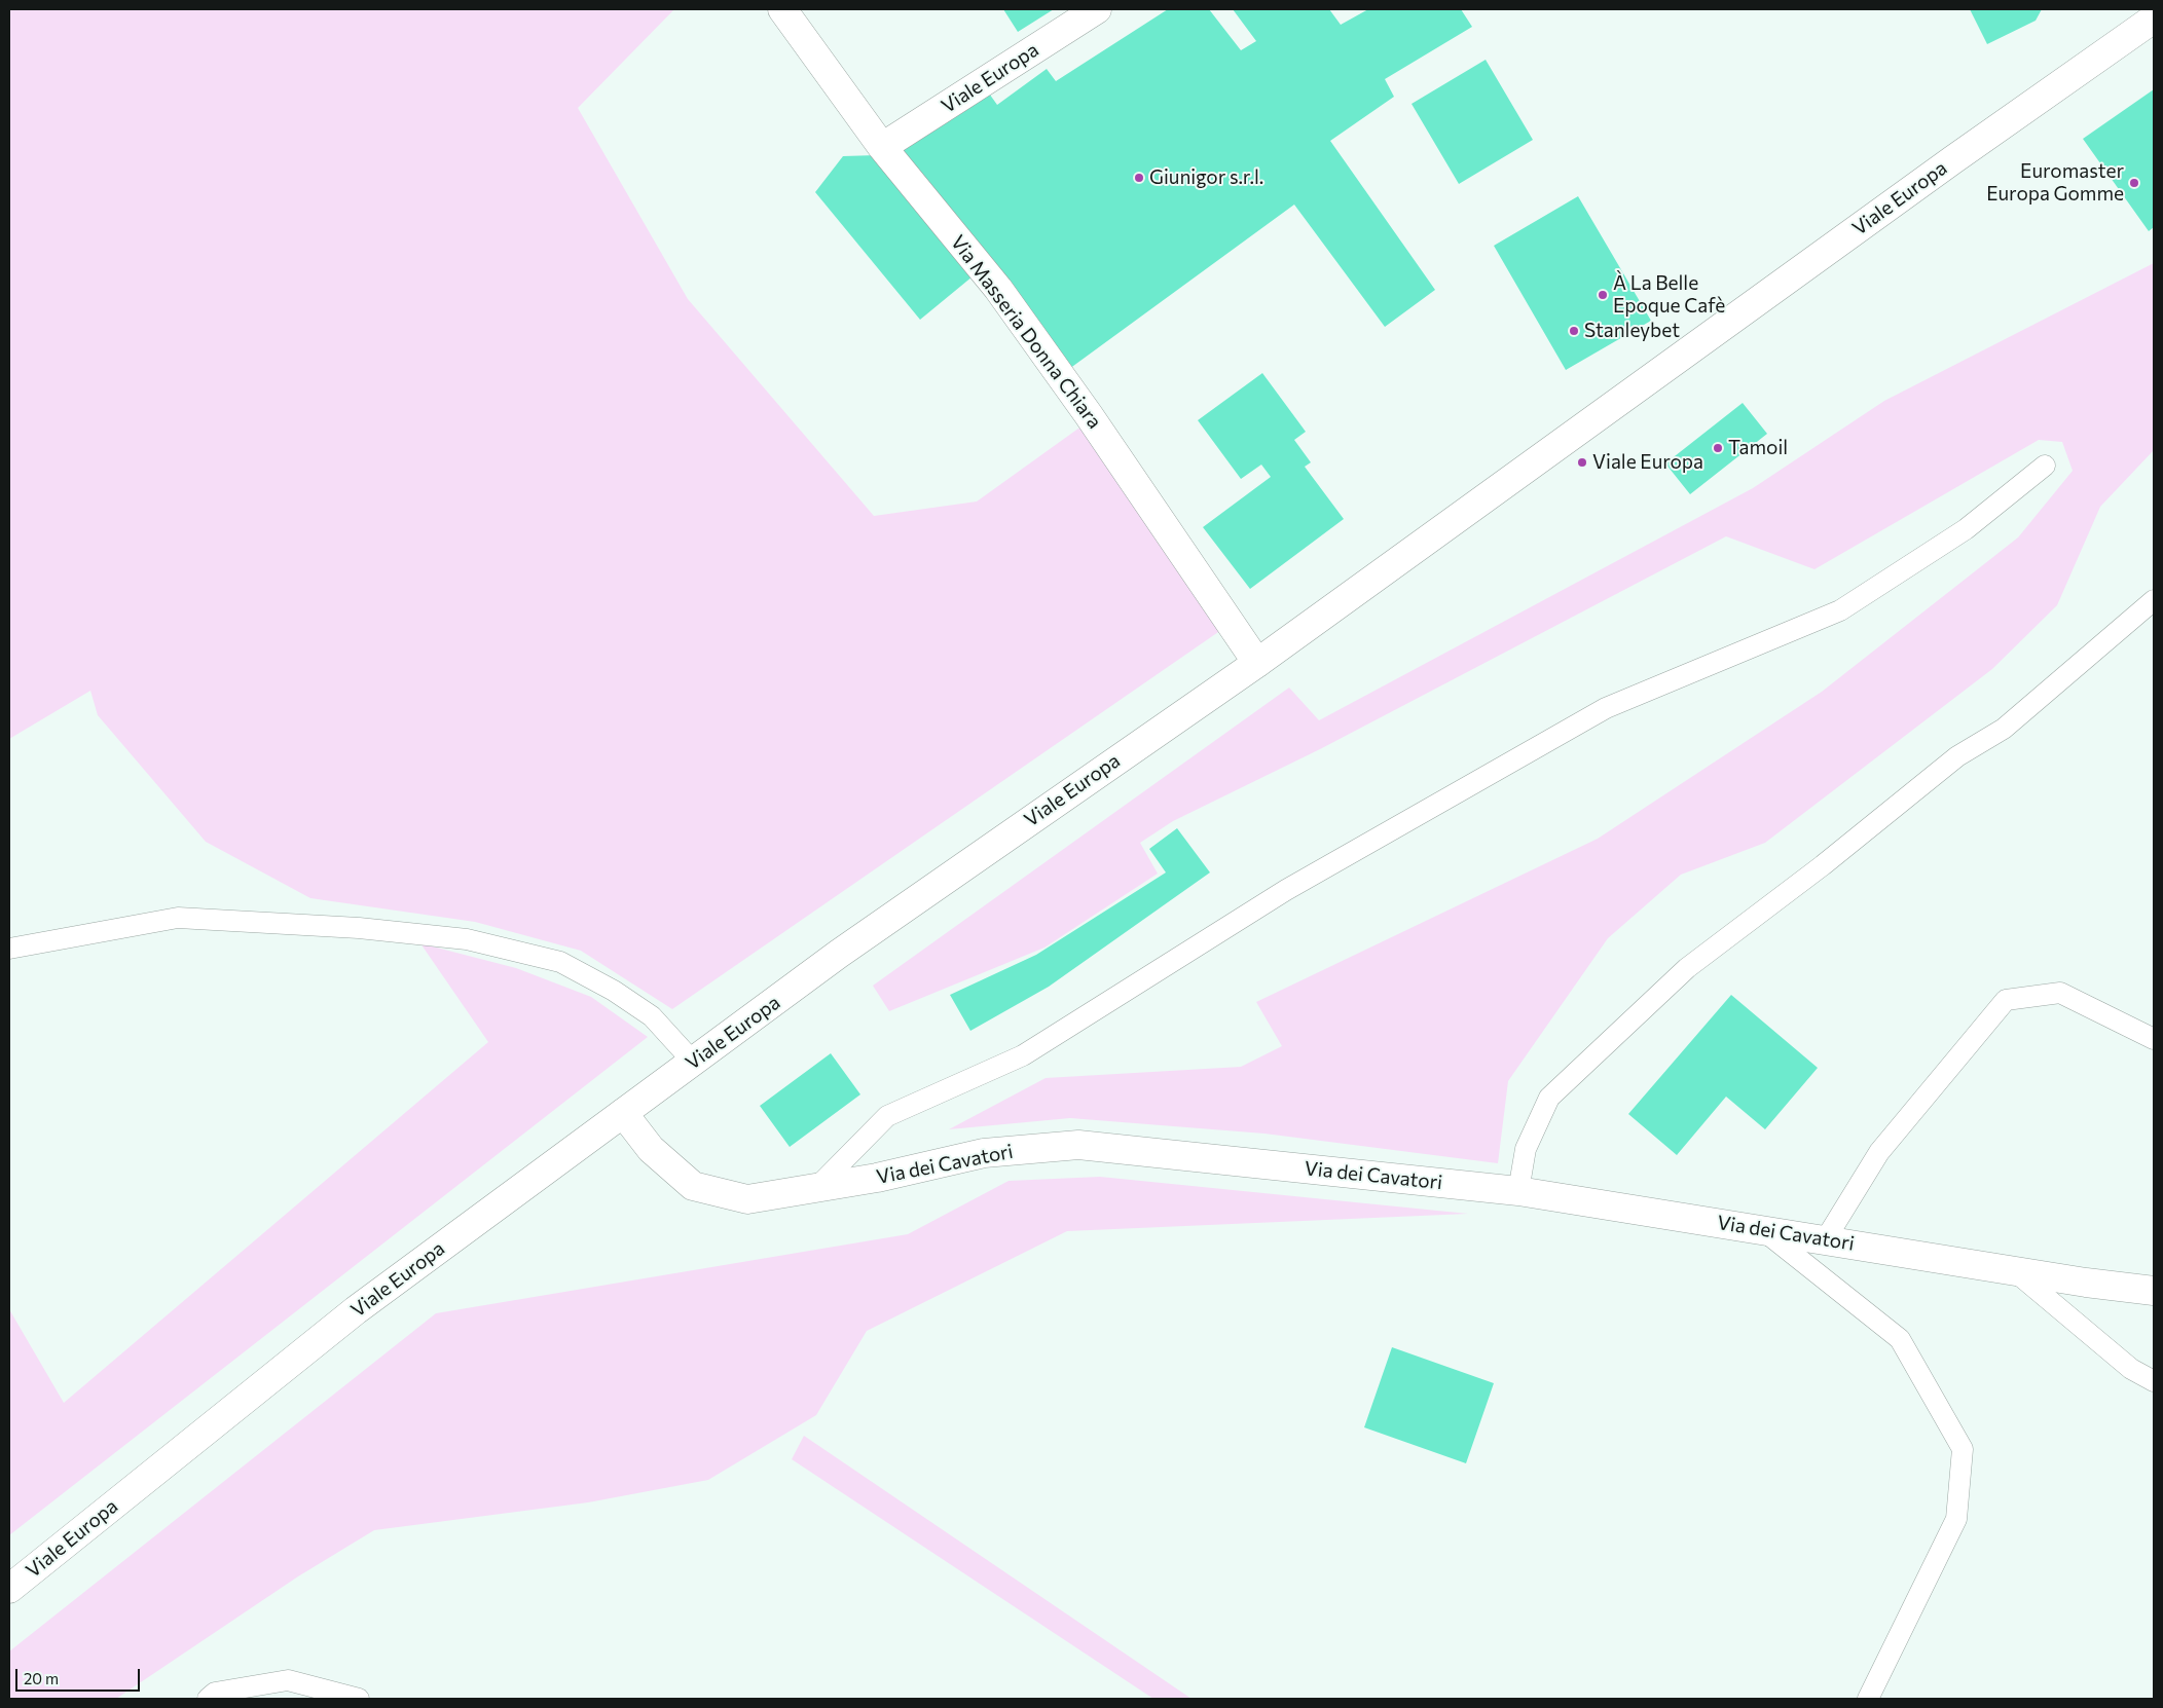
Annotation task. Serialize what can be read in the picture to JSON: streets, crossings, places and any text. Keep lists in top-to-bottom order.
{
  "streets": {
    "street": ["Viale Europa", "Via Masseria Donna Chiara", "Via dei Cavatori"]
  },
  "crossings": [
    ["Viale Europa", "Via Masseria Donna Chiara"],
    ["Viale Europa", "Via dei Cavatori"]
  ],
  "places": [
    "Giunigor s.r.l.",
    "Euromaster Europa Gomme",
    "À La Belle Epoque Cafè",
    "Stanleybet",
    "Tamoil",
    "Viale Europa"
  ],
  "scale_bar": "20 m"
}
